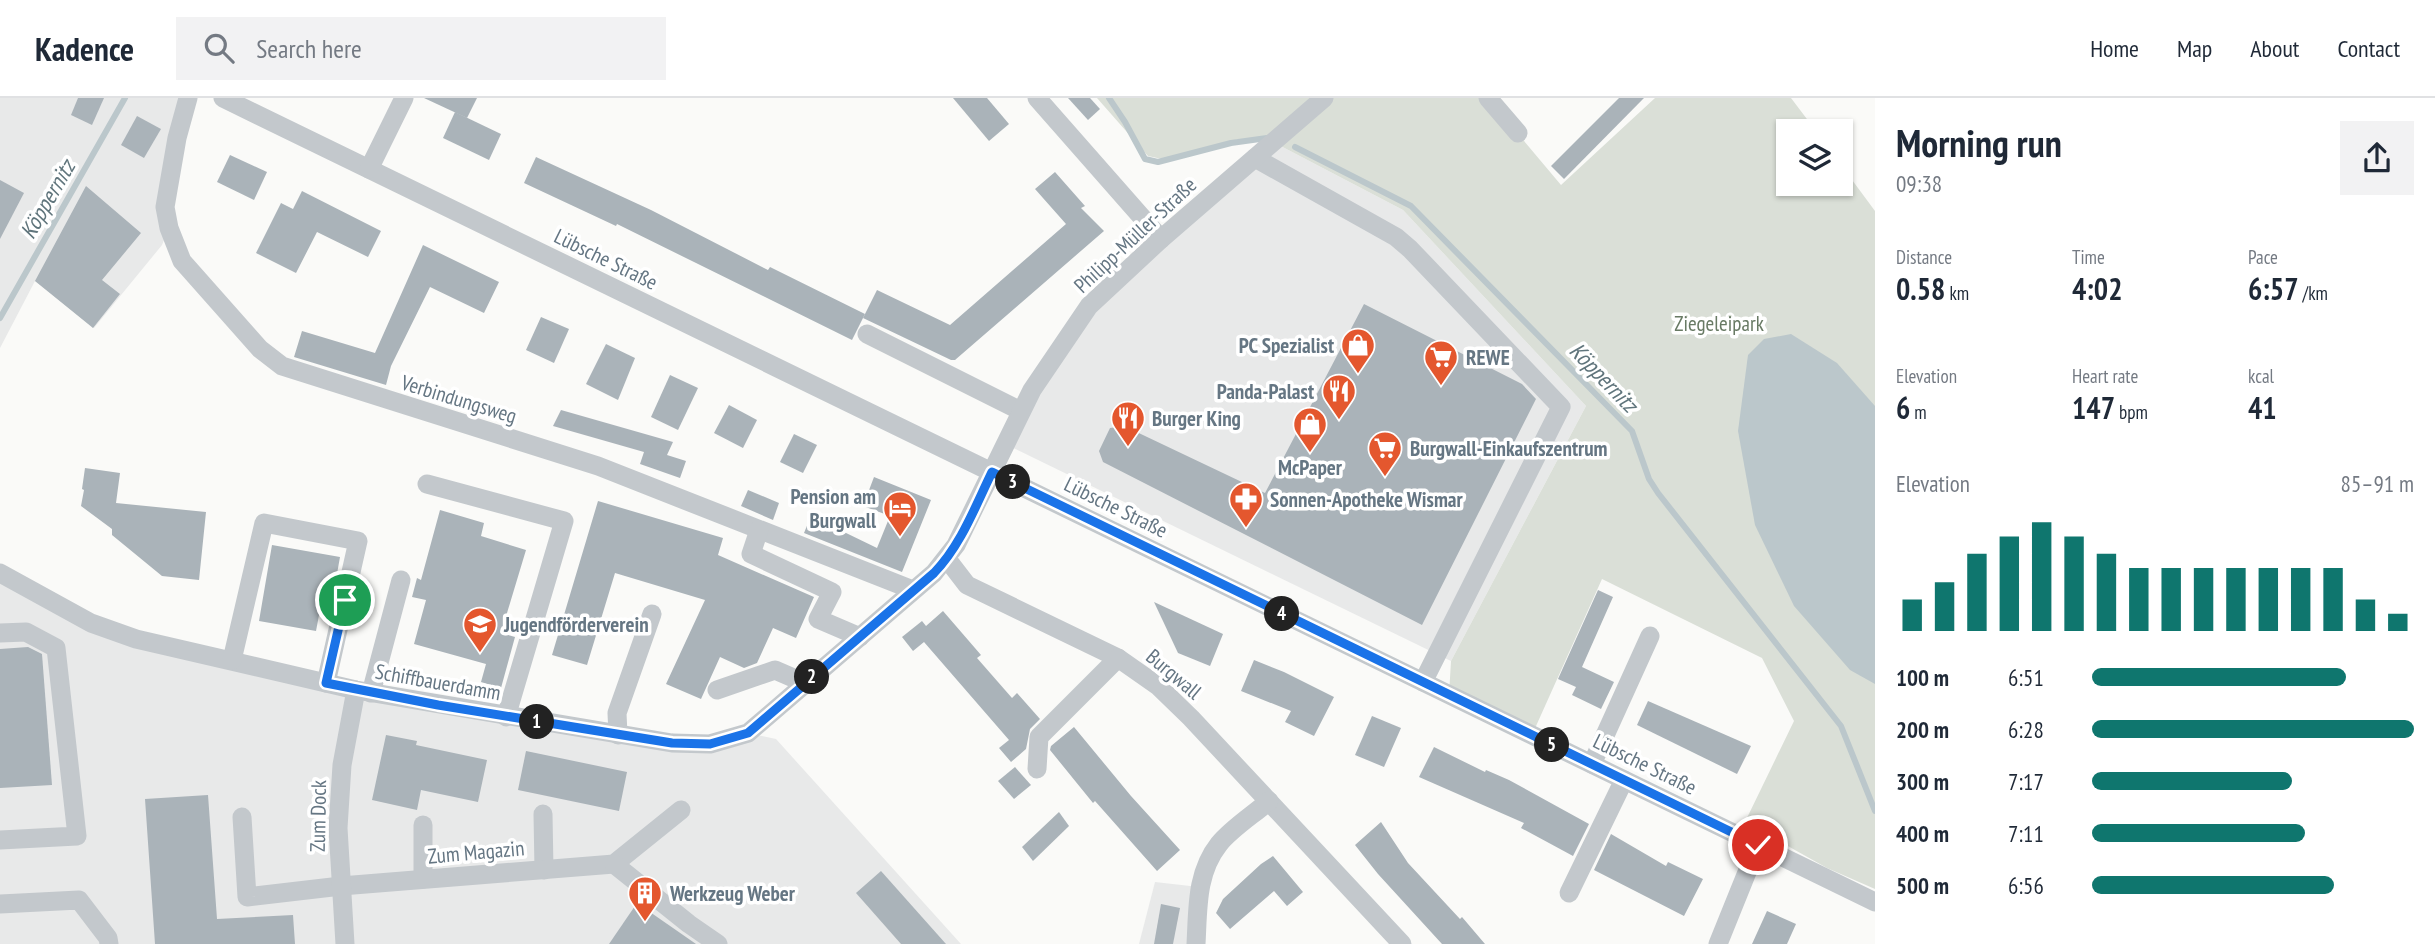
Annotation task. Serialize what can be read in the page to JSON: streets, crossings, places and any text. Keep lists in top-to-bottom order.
{
  "streets": {
    "street": [
      "Philipp-Müller-Straße",
      "Lübsche Straße",
      "Verbindungsweg",
      "Burgwall",
      "Schiffbauerdamm",
      "Zum Dock",
      "Zum Magazin"
    ]
  },
  "crossings": [
    ["Philipp-Müller-Straße", "Lübsche Straße"],
    ["Verbindungsweg", "Schiffbauerdamm"],
    ["Burgwall", "Schiffbauerdamm"],
    ["Schiffbauerdamm", "Zum Dock"],
    ["Zum Dock", "Zum Magazin"]
  ],
  "water": ["Köppernitz"],
  "parks": ["Ziegeleipark"],
  "places": {
    "shop": ["PC Spezialist", "McPaper"],
    "supermarket": ["REWE", "Burgwall-Einkaufszentrum"],
    "restaurant": ["Panda-Palast", "Burger King"],
    "pharmacy": ["Sonnen-Apotheke Wismar"],
    "hotel": ["Pension am Burgwall"],
    "school or university": ["Jugendförderverein"],
    "building": ["Werkzeug Weber"]
  },
  "page": {
    "header": "Kadence",
    "search": "Search here",
    "nav": [
      "Home",
      "Map",
      "About",
      "Contact"
    ],
    "heading": ["Morning run", "09:38"],
    "stats": [
      ["Distance", "0.58 km"],
      ["Time", "4:02"],
      ["Pace", "6:57 /km"],
      ["Elevation", "6 m"],
      ["Heart rate", "147 bpm"],
      ["kcal", "41"]
    ],
    "chart": ["Elevation", "85–91 m"],
    "pins": [
      "3",
      "4",
      "2",
      "1",
      "5"
    ],
    "list": [
      {
        "name": "100 m",
        "note": "6:51"
      },
      {
        "name": "200 m",
        "note": "6:28"
      },
      {
        "name": "300 m",
        "note": "7:17"
      },
      {
        "name": "400 m",
        "note": "7:11"
      },
      {
        "name": "500 m",
        "note": "6:56"
      }
    ]
  }
}
